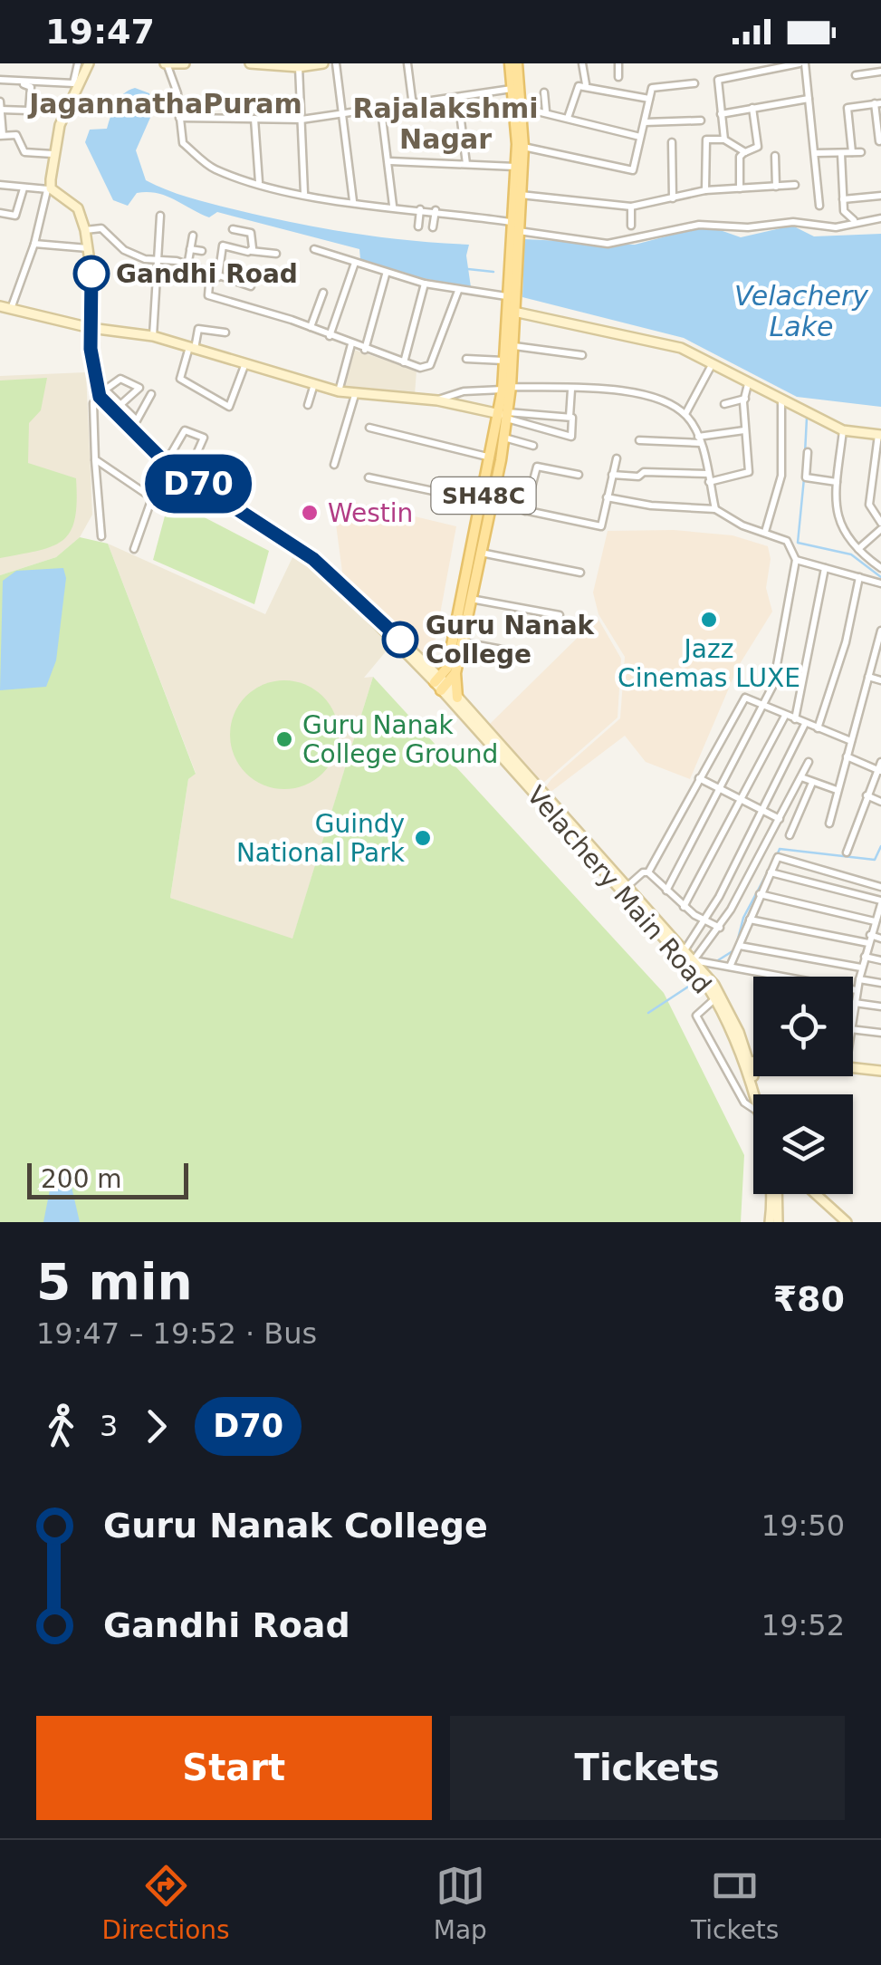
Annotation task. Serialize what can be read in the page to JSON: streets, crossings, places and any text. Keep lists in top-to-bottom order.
{
  "streets": {
    "main road": ["SH48C", "Velachery Main Road"]
  },
  "crossings": [
    ["SH48C", "Velachery Main Road"]
  ],
  "districts": ["JagannathaPuram", "Rajalakshmi Nagar"],
  "water": ["Velachery Lake"],
  "places": [
    "Gandhi Road",
    "Westin",
    "Jazz Cinemas LUXE",
    "Guru Nanak College",
    "Guru Nanak College Ground",
    "Guindy National Park"
  ],
  "lines": ["bus line D70"],
  "scale_bar": "200 m",
  "page": {
    "status": "19:47",
    "on_map": "D70",
    "scale": "200 m",
    "heading": ["5 min", "19:47 – 19:52 · Bus", "₹80"],
    "legs": ["3", "D70"],
    "list": [
      {
        "name": "Guru Nanak College",
        "value": "19:50"
      },
      {
        "name": "Gandhi Road",
        "value": "19:52"
      }
    ],
    "buttons": ["Start", "Tickets"],
    "tabs": ["Directions", "Map", "Tickets"]
  }
}
